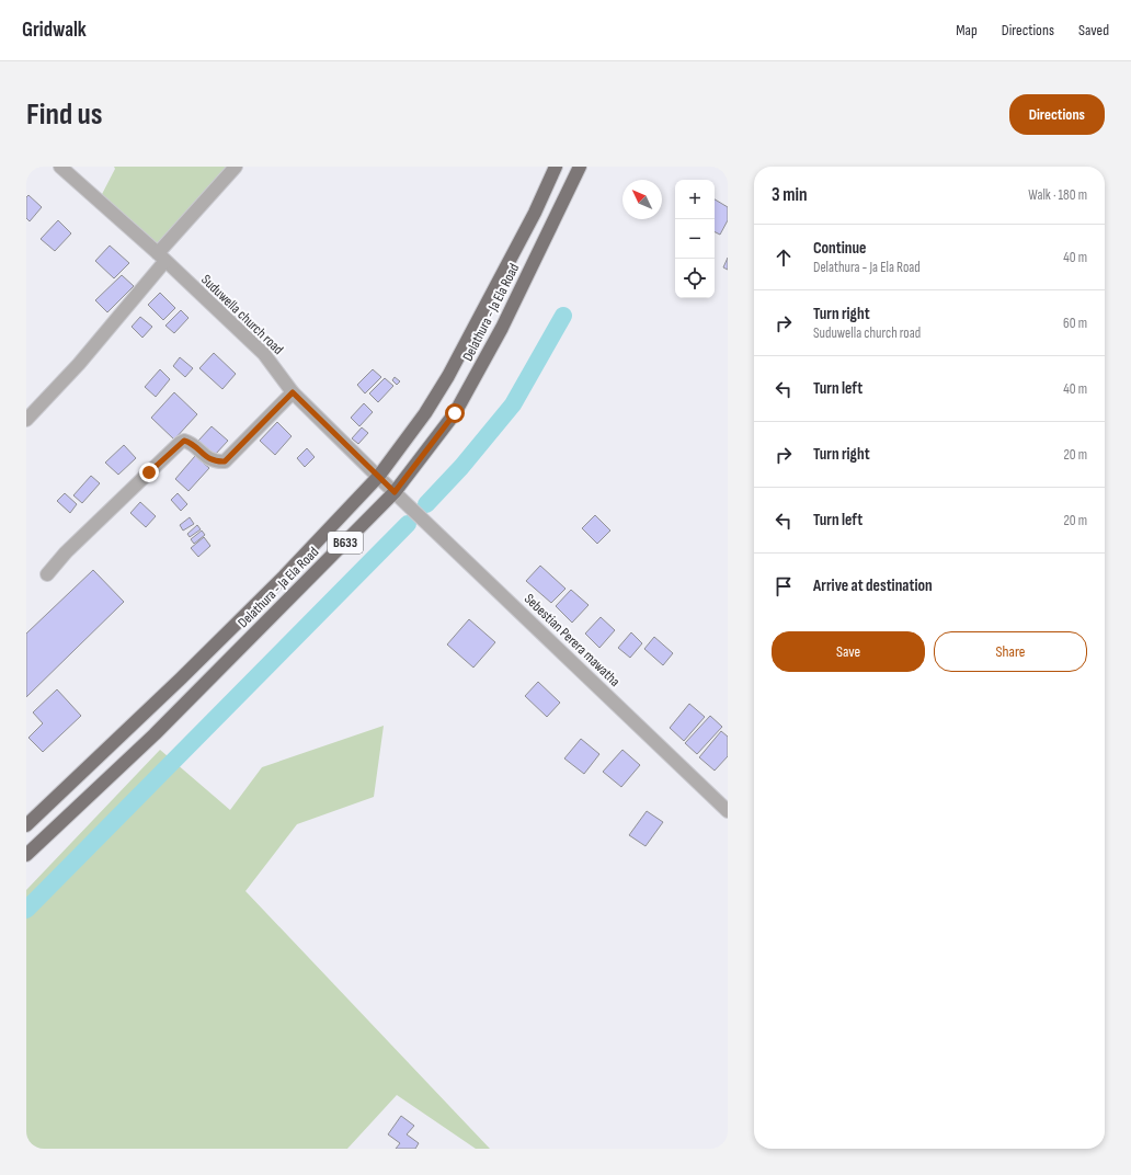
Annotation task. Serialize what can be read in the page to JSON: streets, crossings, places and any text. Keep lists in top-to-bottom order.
{
  "streets": {
    "main road": ["Delathura - Ja Ela Road", "B633"],
    "street": ["Suduwella church road", "Sebestian Perera mawatha"]
  },
  "crossings": [
    ["Delathura - Ja Ela Road", "Suduwella church road"],
    ["Delathura - Ja Ela Road", "Sebestian Perera mawatha"],
    ["Suduwella church road", "Sebestian Perera mawatha"]
  ],
  "north": "top left",
  "page": {
    "header": "Gridwalk",
    "nav": ["Map", "Directions", "Saved"],
    "buttons": [
      "Directions",
      ["Save", "Share"]
    ],
    "title": "Find us",
    "heading": ["3 min", "Walk · 180 m"],
    "map_buttons": ["+", "−"],
    "list": [
      ["Continue", "Delathura - Ja Ela Road", "40 m"],
      ["Turn right", "Suduwella church road", "60 m"],
      ["Turn left", "40 m"],
      ["Turn right", "20 m"],
      ["Turn left", "20 m"],
      "Arrive at destination"
    ]
  }
}
